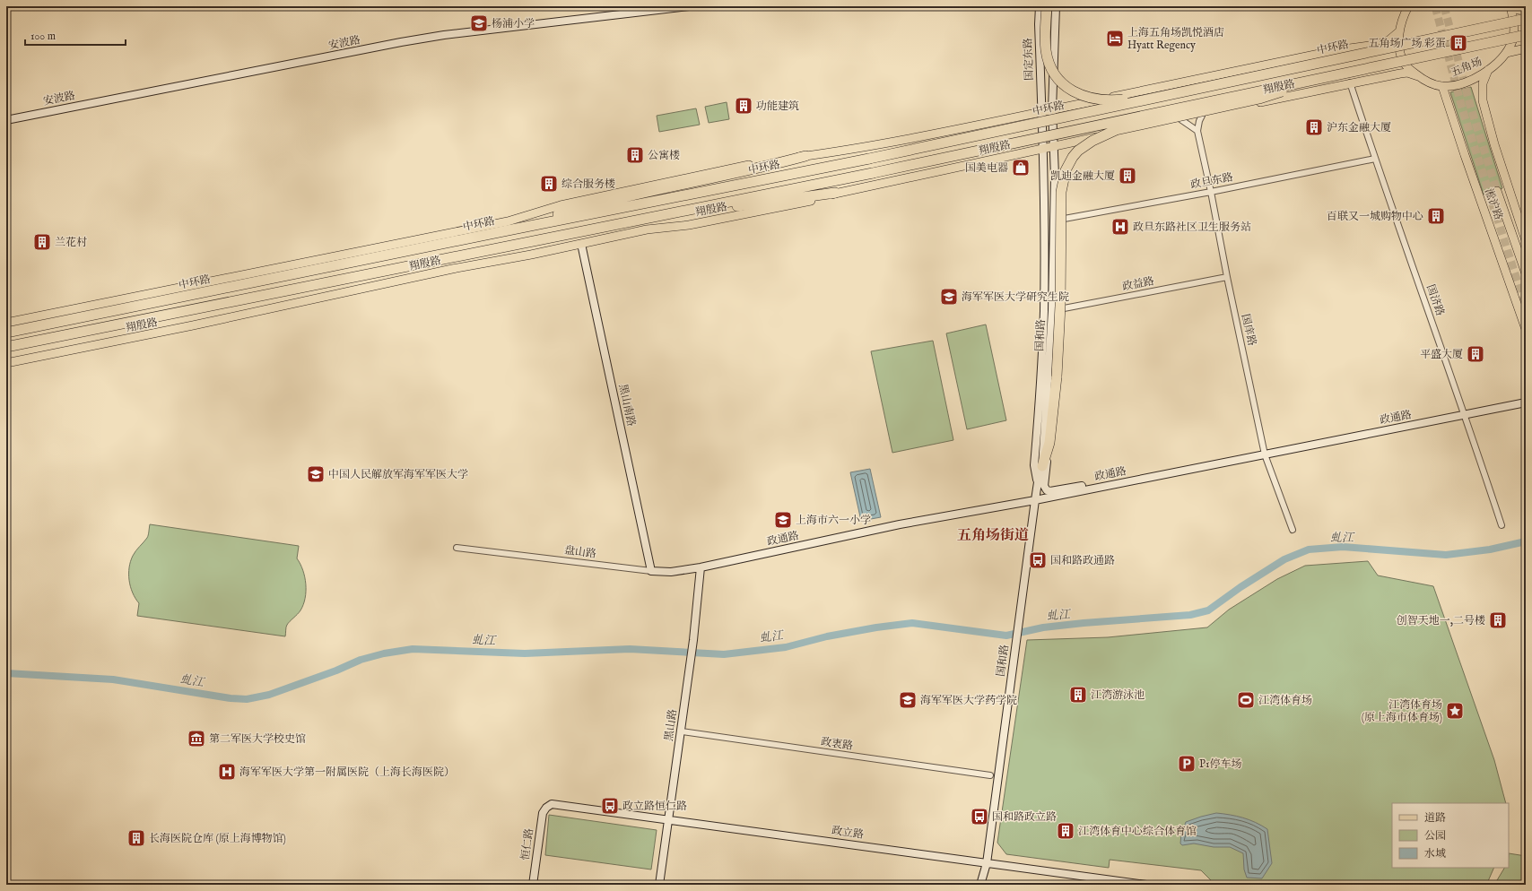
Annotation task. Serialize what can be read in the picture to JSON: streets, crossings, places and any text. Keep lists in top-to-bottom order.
{
  "streets": {
    "highway": ["中环路"],
    "main road": ["五角场", "翔殷路", "淞沪路"],
    "street": [
      "安波路",
      "国定东路",
      "政旦东路",
      "政益路",
      "国济路",
      "国庠路",
      "国和路",
      "黑山南路",
      "政通路",
      "盘山路",
      "黑山路",
      "政衷路",
      "政立路",
      "恒仁路"
    ]
  },
  "crossings": [
    ["国定东路", "翔殷路"],
    ["国定东路", "国和路"],
    ["五角场", "翔殷路"],
    ["五角场", "淞沪路"],
    ["翔殷路", "国济路"],
    ["翔殷路", "国庠路"],
    ["翔殷路", "国和路"],
    ["翔殷路", "黑山南路"],
    ["政旦东路", "国济路"],
    ["政旦东路", "国庠路"],
    ["政旦东路", "国和路"],
    ["政益路", "国庠路"],
    ["政益路", "国和路"],
    ["国济路", "政通路"],
    ["国庠路", "政通路"],
    ["国和路", "政通路"],
    ["国和路", "政立路"],
    ["黑山南路", "盘山路"],
    ["政通路", "盘山路"],
    ["政通路", "黑山路"],
    ["盘山路", "黑山路"],
    ["黑山路", "政衷路"],
    ["黑山路", "政立路"],
    ["政立路", "恒仁路"]
  ],
  "districts": ["五角场街道"],
  "water": ["虬江"],
  "places": {
    "school or university": [
      "杨浦小学",
      "海军军医大学研究生院",
      "中国人民解放军海军军医大学",
      "上海市六一小学",
      "海军军医大学药学院"
    ],
    "hotel": ["上海五角场凯悦酒店 Hyatt Regency"],
    "building": [
      "五角场广场 彩蛋",
      "功能建筑",
      "沪东金融大厦",
      "公寓楼",
      "凯迪金融大厦",
      "综合服务楼",
      "百联又一城购物中心",
      "兰花村",
      "平盛大厦",
      "创智天地一,二号楼",
      "江湾游泳池",
      "江湾体育中心综合体育馆",
      "长海医院仓库 (原上海博物馆)"
    ],
    "shop": ["国美电器"],
    "hospital": ["政旦东路社区卫生服务站", "海军军医大学第一附属医院（上海长海医院）"],
    "bus stop": ["国和路政通路", "政立路恒仁路", "国和路政立路"],
    "sports": ["江湾体育场"],
    "place": ["江湾体育场 (原上海市体育场)"],
    "museum": ["第二军医大学校史馆"],
    "parking": ["P1停车场"]
  },
  "legend": ["道路", "公园", "水域"],
  "scale_bar": "100 m"
}
